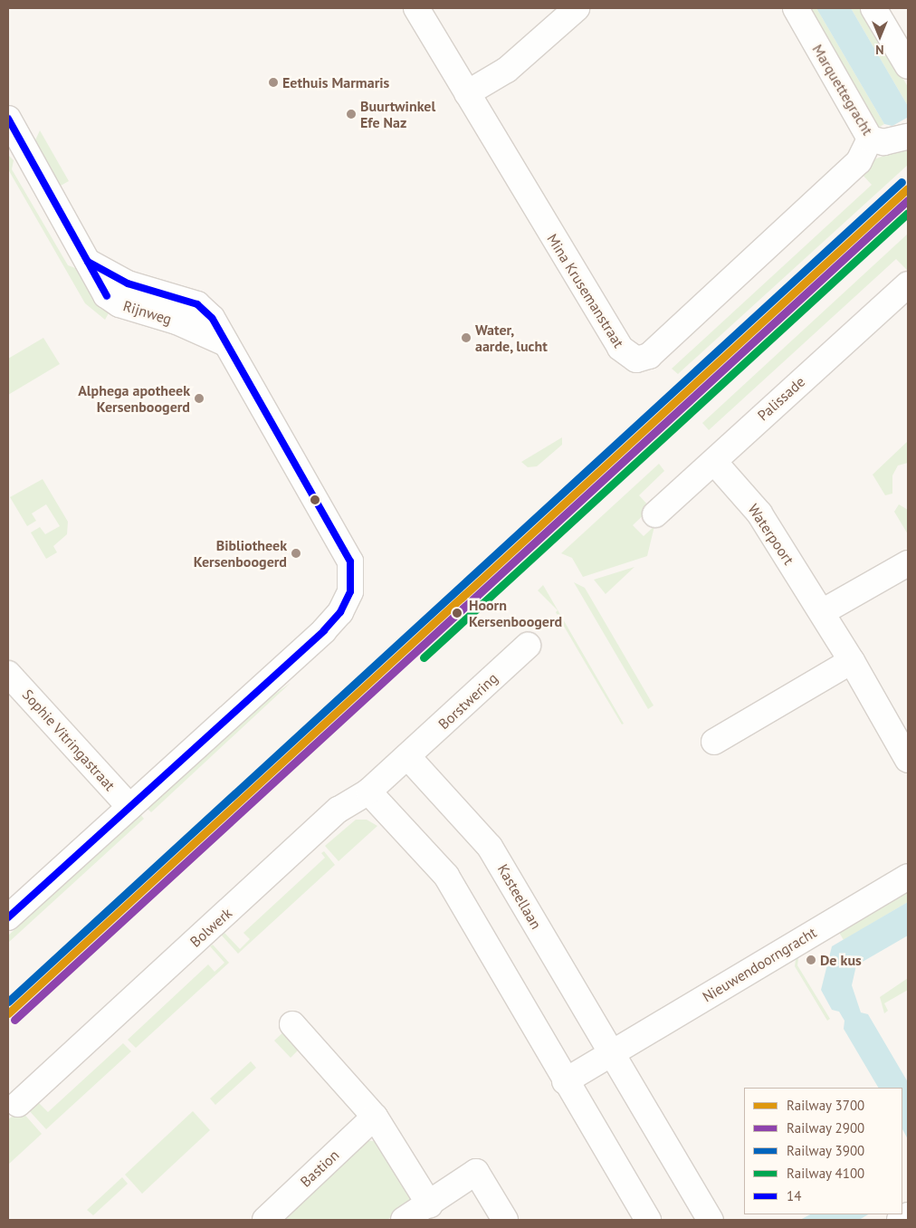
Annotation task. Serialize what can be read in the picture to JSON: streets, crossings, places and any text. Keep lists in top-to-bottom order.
{
  "streets": {
    "street": [
      "Marquettegracht",
      "Mina Krusemanstraat",
      "Rijnweg",
      "Palissade",
      "Waterpoort",
      "Borstwering",
      "Sophie Vitringastraat",
      "Kasteellaan",
      "Bolwerk",
      "Nieuwendoorngracht",
      "Bastion"
    ]
  },
  "crossings": [
    ["Marquettegracht", "Mina Krusemanstraat"],
    ["Rijnweg", "Sophie Vitringastraat"],
    ["Palissade", "Waterpoort"],
    ["Borstwering", "Kasteellaan"],
    ["Borstwering", "Bolwerk"],
    ["Kasteellaan", "Bolwerk"],
    ["Kasteellaan", "Nieuwendoorngracht"]
  ],
  "places": [
    "Eethuis Marmaris",
    "Buurtwinkel Efe Naz",
    "Water, aarde, lucht",
    "Alphega apotheek Kersenboogerd",
    "Bibliotheek Kersenboogerd",
    "Hoorn Kersenboogerd",
    "De kus"
  ],
  "lines": [
    "transit line 14",
    "rail line 3900",
    "rail line 3700",
    "rail line 2900",
    "rail line 4100"
  ],
  "legend": [
    "Railway 3700",
    "Railway 2900",
    "Railway 3900",
    "Railway 4100",
    "14"
  ],
  "north": "bottom"
}
